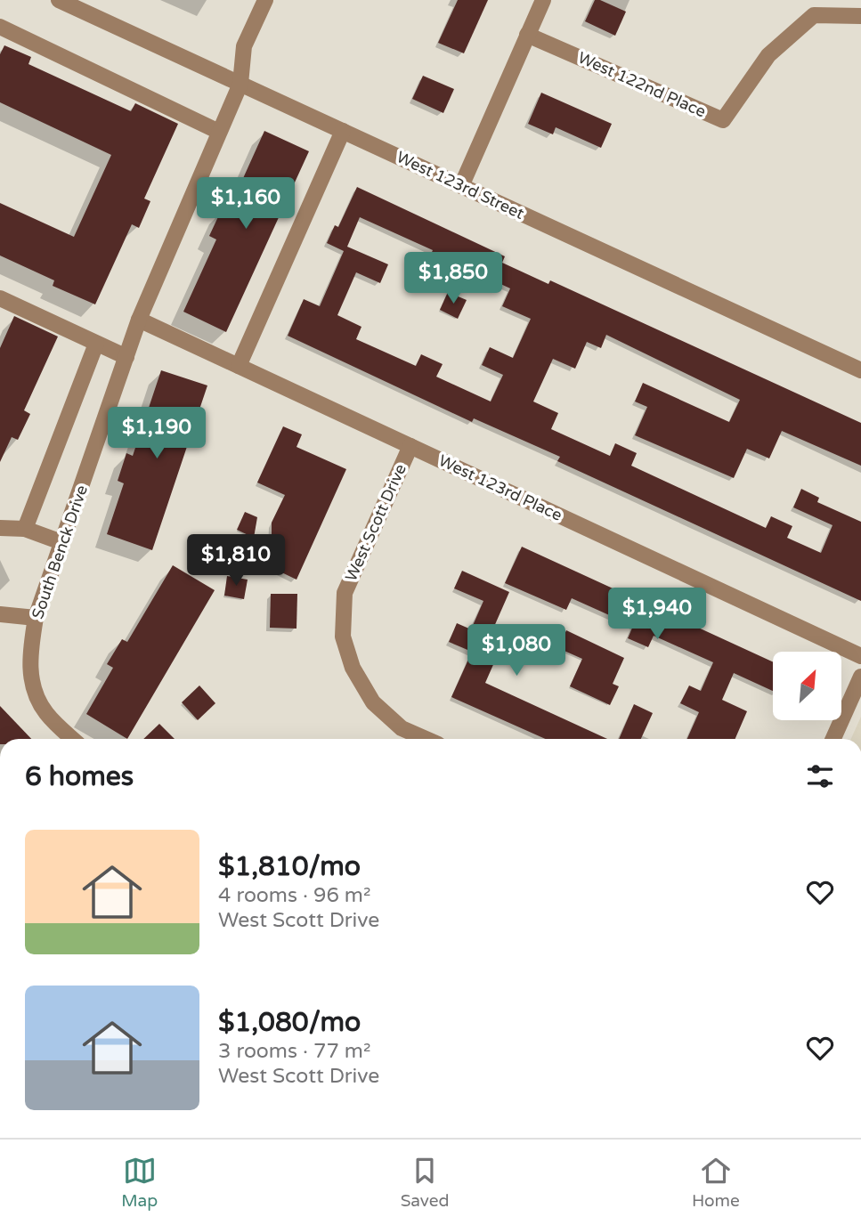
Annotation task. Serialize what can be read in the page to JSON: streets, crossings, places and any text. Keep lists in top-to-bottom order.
{
  "streets": {
    "street": [
      "West 122nd Place",
      "West 123rd Street",
      "West 123rd Place",
      "West Scott Drive",
      "South Benck Drive"
    ]
  },
  "crossings": [
    ["West 123rd Street", "South Benck Drive"],
    ["West 123rd Place", "West Scott Drive"],
    ["West 123rd Place", "South Benck Drive"]
  ],
  "north": "top right",
  "page": {
    "price": [
      "$1,160",
      "$1,850",
      "$1,190",
      "$1,810",
      "$1,940",
      "$1,080"
    ],
    "heading": "6 homes",
    "list": [
      {
        "name": "$1,810/mo",
        "note": "4 rooms · 96 m² · West Scott Drive"
      },
      {
        "name": "$1,080/mo",
        "note": "3 rooms · 77 m² · West Scott Drive"
      }
    ],
    "tabs": ["Map", "Saved", "Home"]
  }
}
